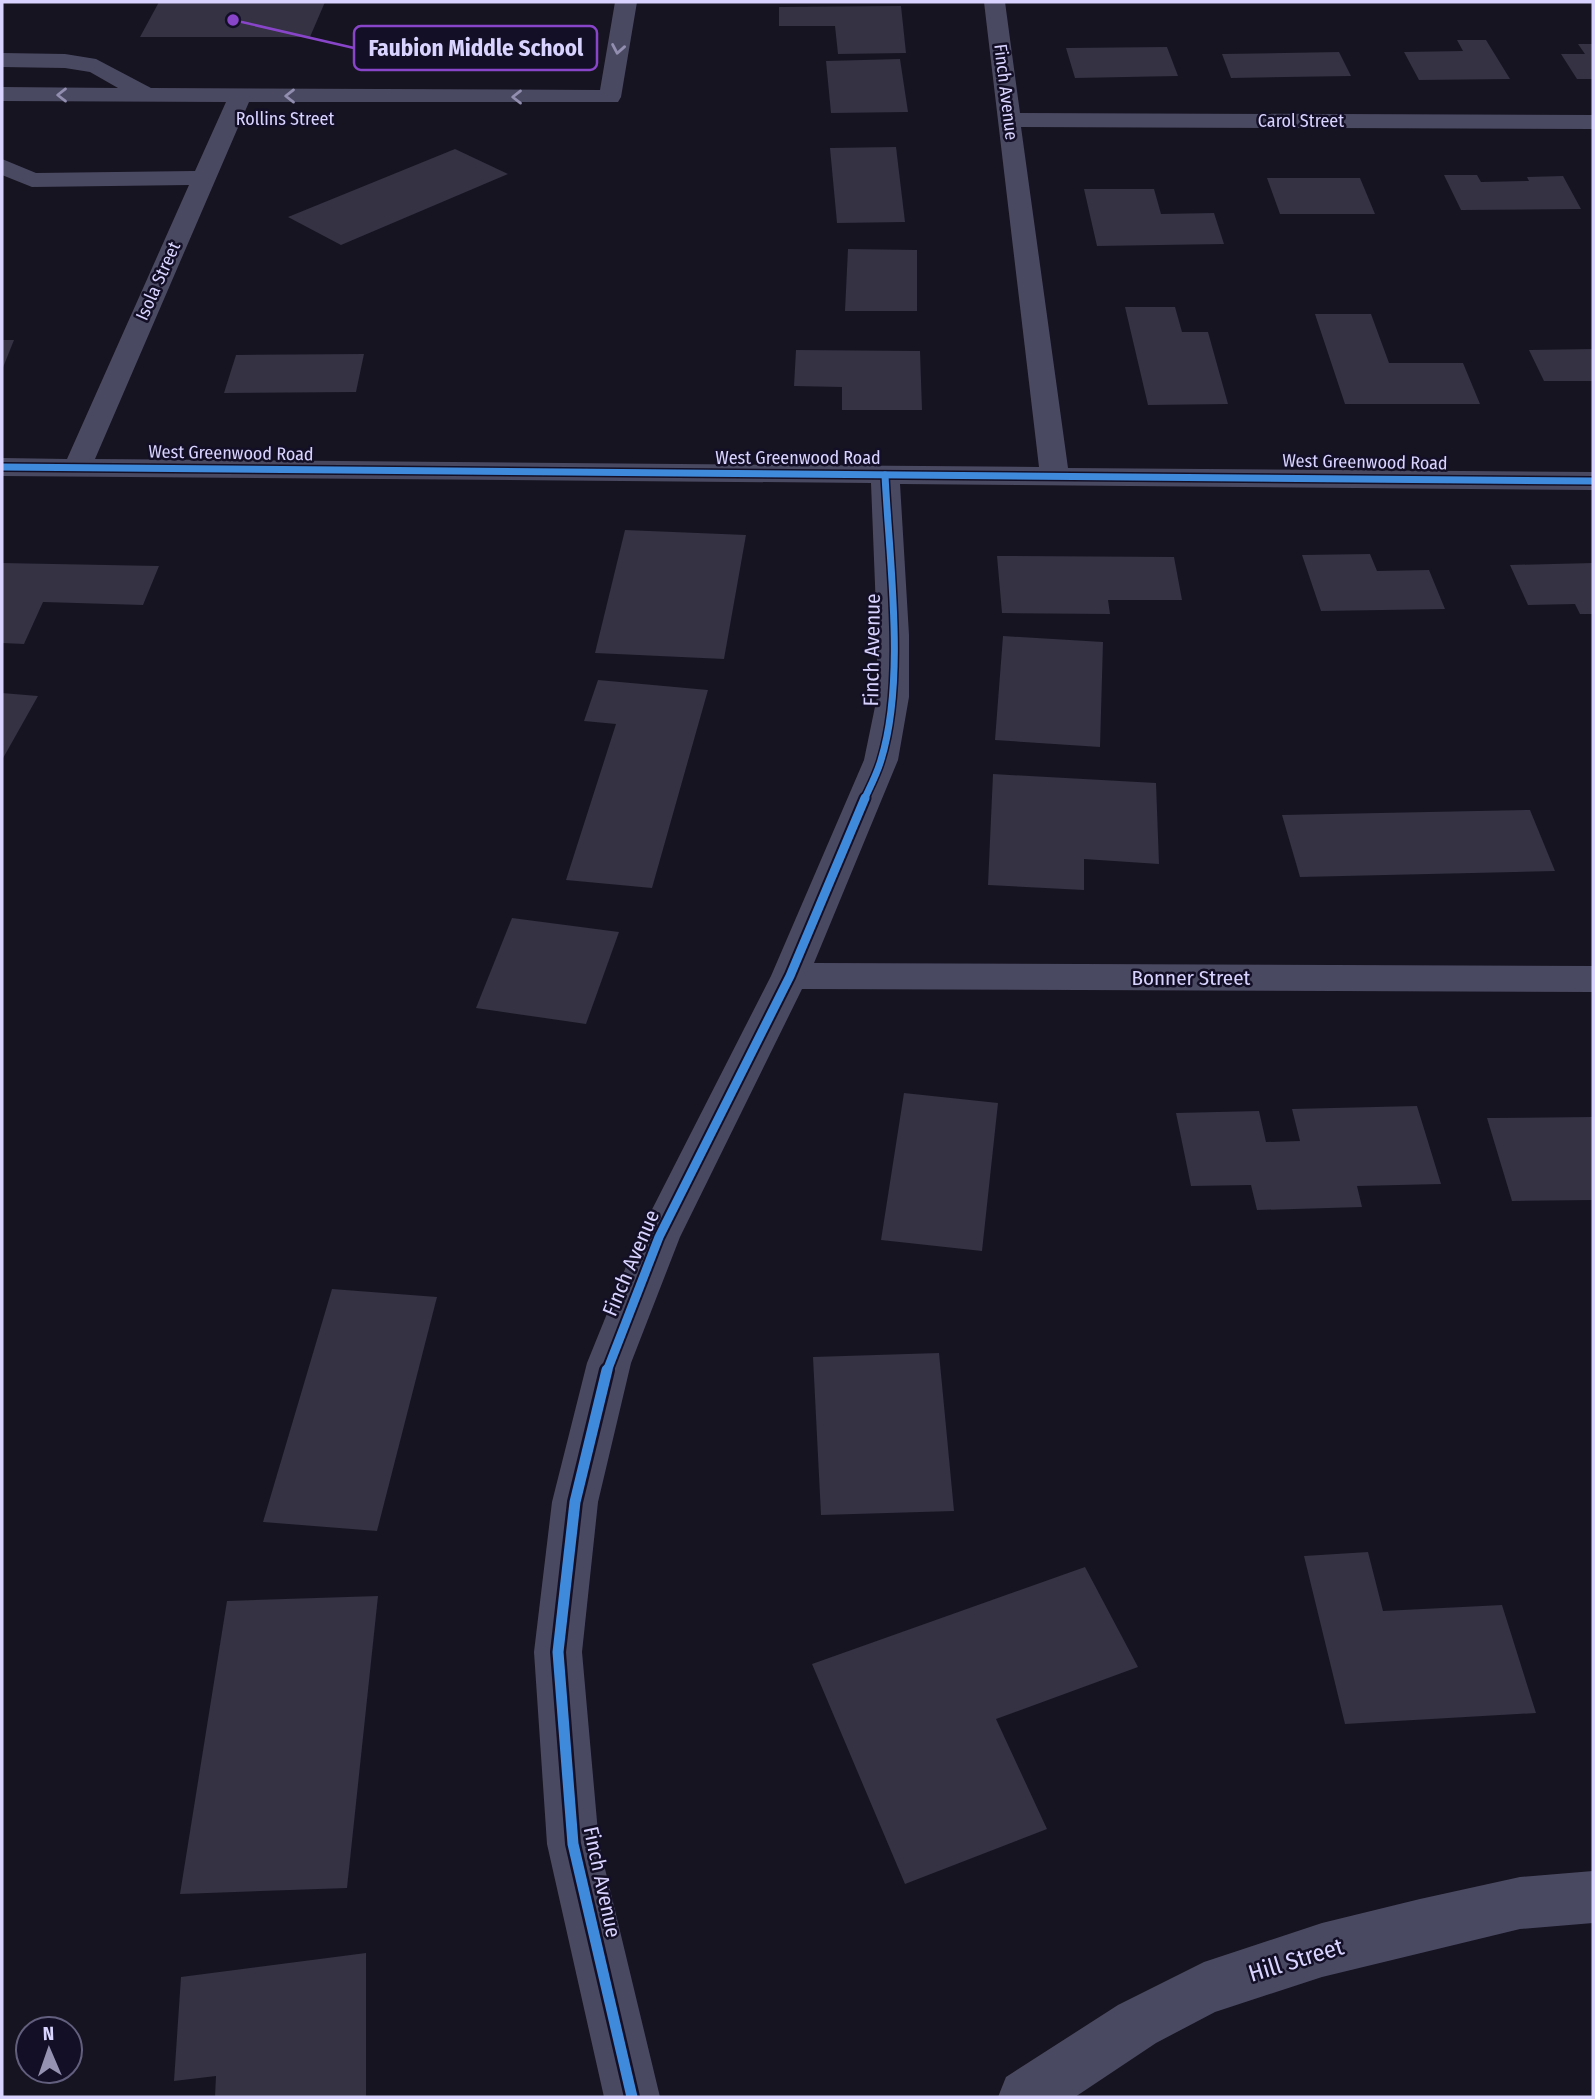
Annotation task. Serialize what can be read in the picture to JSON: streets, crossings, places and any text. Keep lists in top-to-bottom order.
{
  "streets": {
    "street": [
      "Finch Avenue",
      "Rollins Street",
      "Carol Street",
      "Isola Street",
      "West Greenwood Road",
      "Bonner Street",
      "Hill Street"
    ]
  },
  "crossings": [
    ["Finch Avenue", "Carol Street"],
    ["Finch Avenue", "West Greenwood Road"],
    ["Finch Avenue", "Bonner Street"],
    ["Rollins Street", "Isola Street"],
    ["Isola Street", "West Greenwood Road"]
  ],
  "one_way": ["Rollins Street"],
  "places": ["Faubion Middle School"],
  "north": "top"
}
